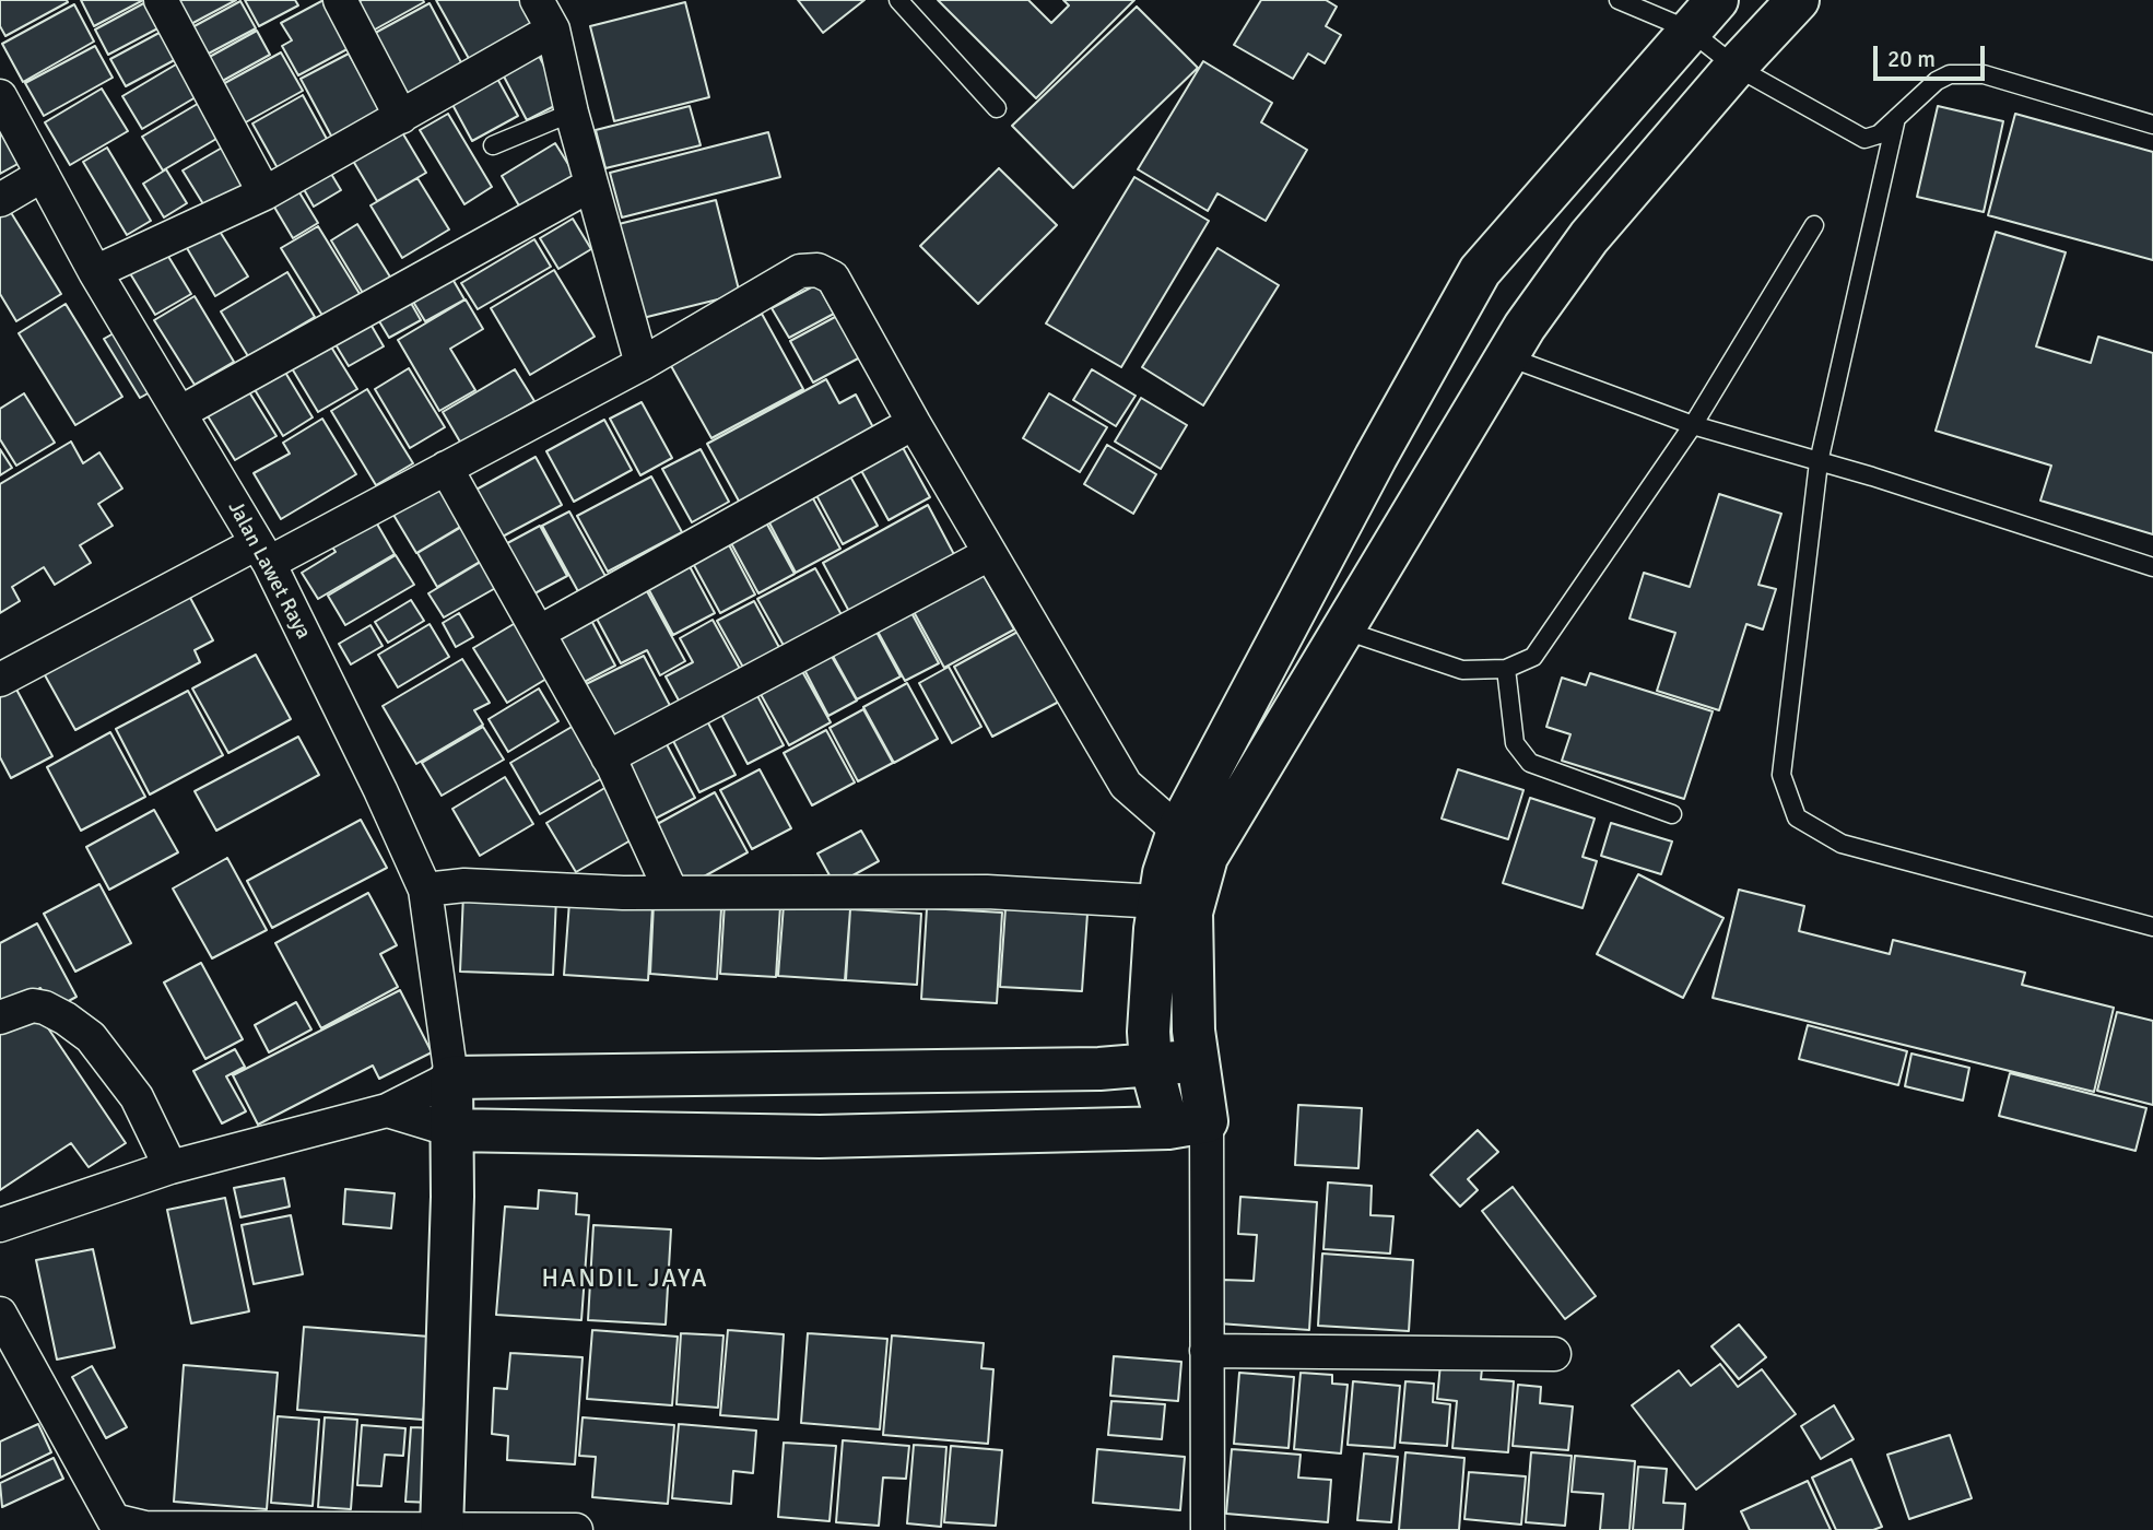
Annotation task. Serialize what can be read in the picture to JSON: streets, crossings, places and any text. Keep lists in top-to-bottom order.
{
  "streets": {
    "street": ["Jalan Lawet Raya"]
  },
  "districts": ["HANDIL JAYA"],
  "scale_bar": "20 m"
}
